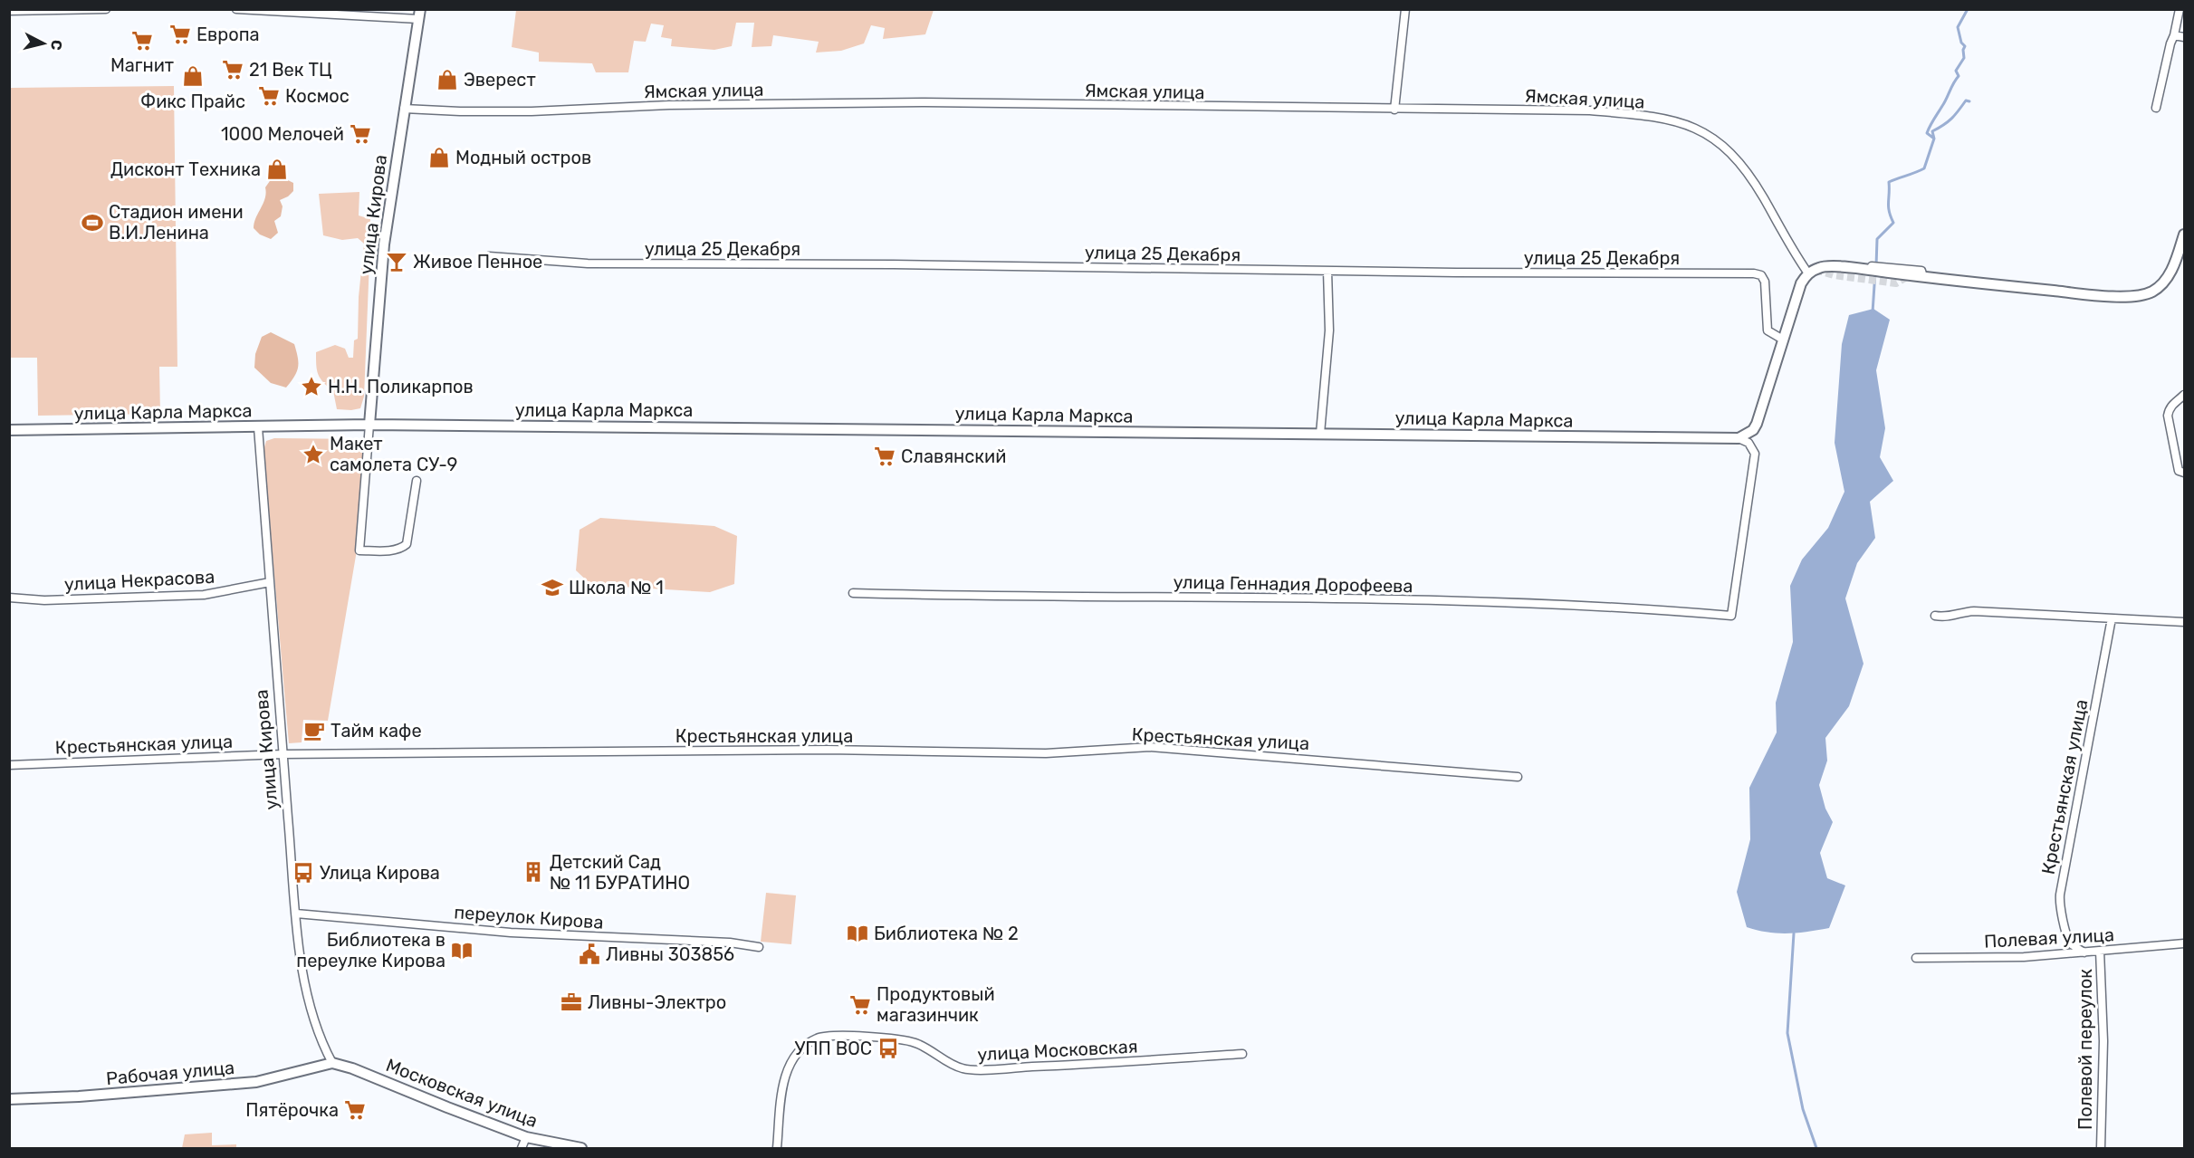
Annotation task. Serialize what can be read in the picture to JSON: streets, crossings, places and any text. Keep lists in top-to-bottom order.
{
  "streets": {
    "street": [
      "Ямская улица",
      "улица Кирова",
      "улица 25 Декабря",
      "улица Карла Маркса",
      "улица Некрасова",
      "улица Геннадия Дорофеева",
      "Крестьянская улица",
      "переулок Кирова",
      "Полевая улица",
      "Полевой переулок",
      "улица Московская",
      "Рабочая улица",
      "Московская улица"
    ]
  },
  "crossings": [
    ["Ямская улица", "улица Кирова"],
    ["улица Кирова", "улица Карла Маркса"],
    ["улица Кирова", "улица Некрасова"],
    ["улица Кирова", "Крестьянская улица"],
    ["улица Кирова", "переулок Кирова"],
    ["улица Кирова", "Рабочая улица"],
    ["улица Кирова", "Московская улица"],
    ["улица Карла Маркса", "улица Геннадия Дорофеева"],
    ["Крестьянская улица", "Полевая улица"],
    ["Полевая улица", "Полевой переулок"],
    ["Рабочая улица", "Московская улица"]
  ],
  "places": {
    "supermarket": [
      "Европа",
      "Магнит",
      "21 Век ТЦ",
      "Космос",
      "1000 Мелочей",
      "Славянский",
      "Продуктовый магазинчик",
      "Пятёрочка"
    ],
    "shop": [
      "Фикс Прайс",
      "Эверест",
      "Модный остров",
      "Дисконт Техника"
    ],
    "sports": ["Стадион имени В.И.Ленина"],
    "bar": ["Живое Пенное"],
    "place": ["Н.Н. Поликарпов", "Макет самолета СУ-9"],
    "school or university": ["Школа № 1"],
    "cafe": ["Тайм кафе"],
    "building": ["Детский Сад № 11 БУРАТИНО"],
    "bus stop": ["Улица Кирова", "УПП ВОС"],
    "library": ["Библиотека № 2", "Библиотека в переулке Кирова"],
    "public building": ["Ливны 303856"],
    "office": ["Ливны-Электро"]
  },
  "north": "right"
}
